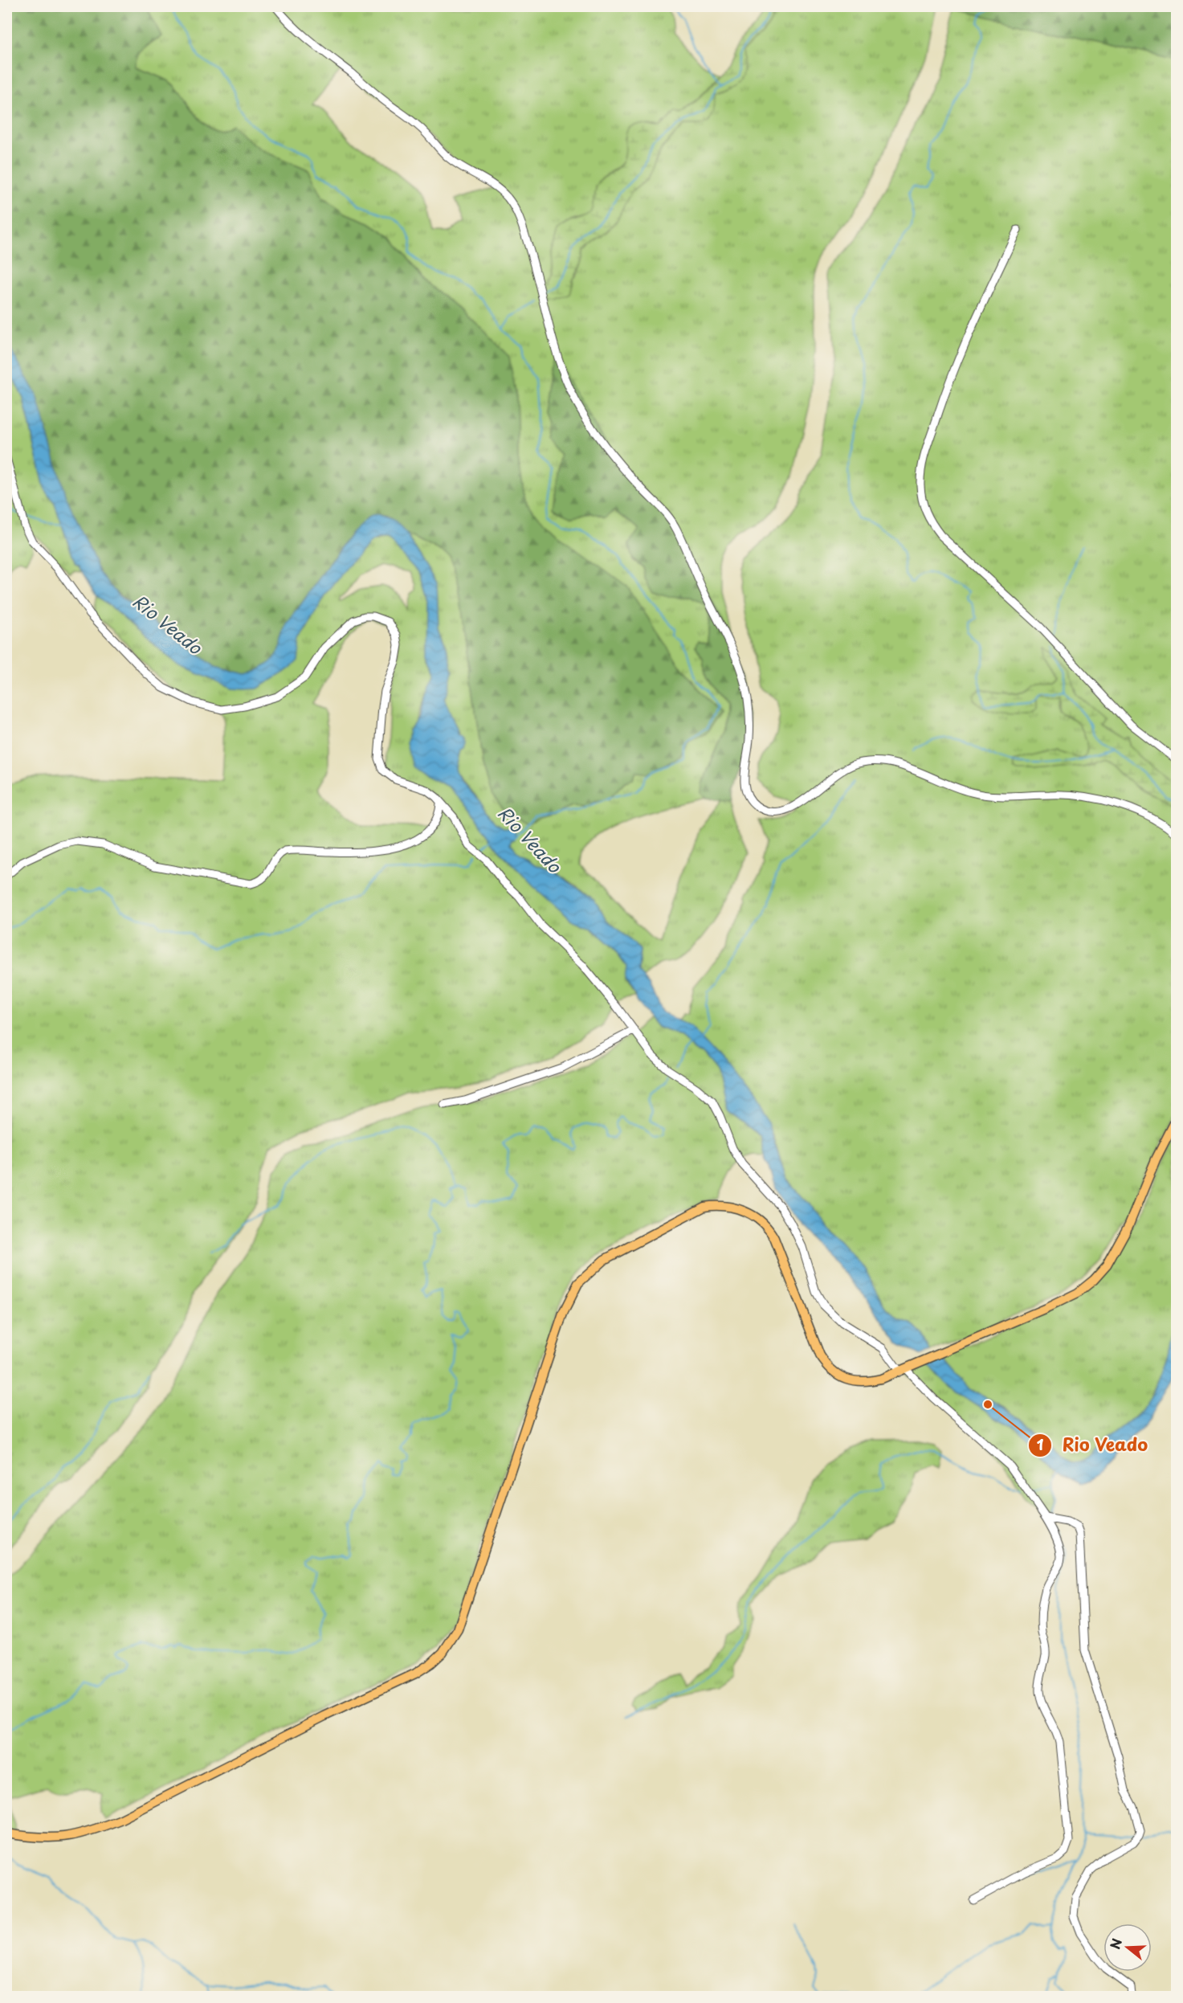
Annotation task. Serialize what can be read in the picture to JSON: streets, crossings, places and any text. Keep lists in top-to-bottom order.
{
  "water": ["Rio Veado"],
  "places": ["Rio Veado"],
  "north": "left"
}
